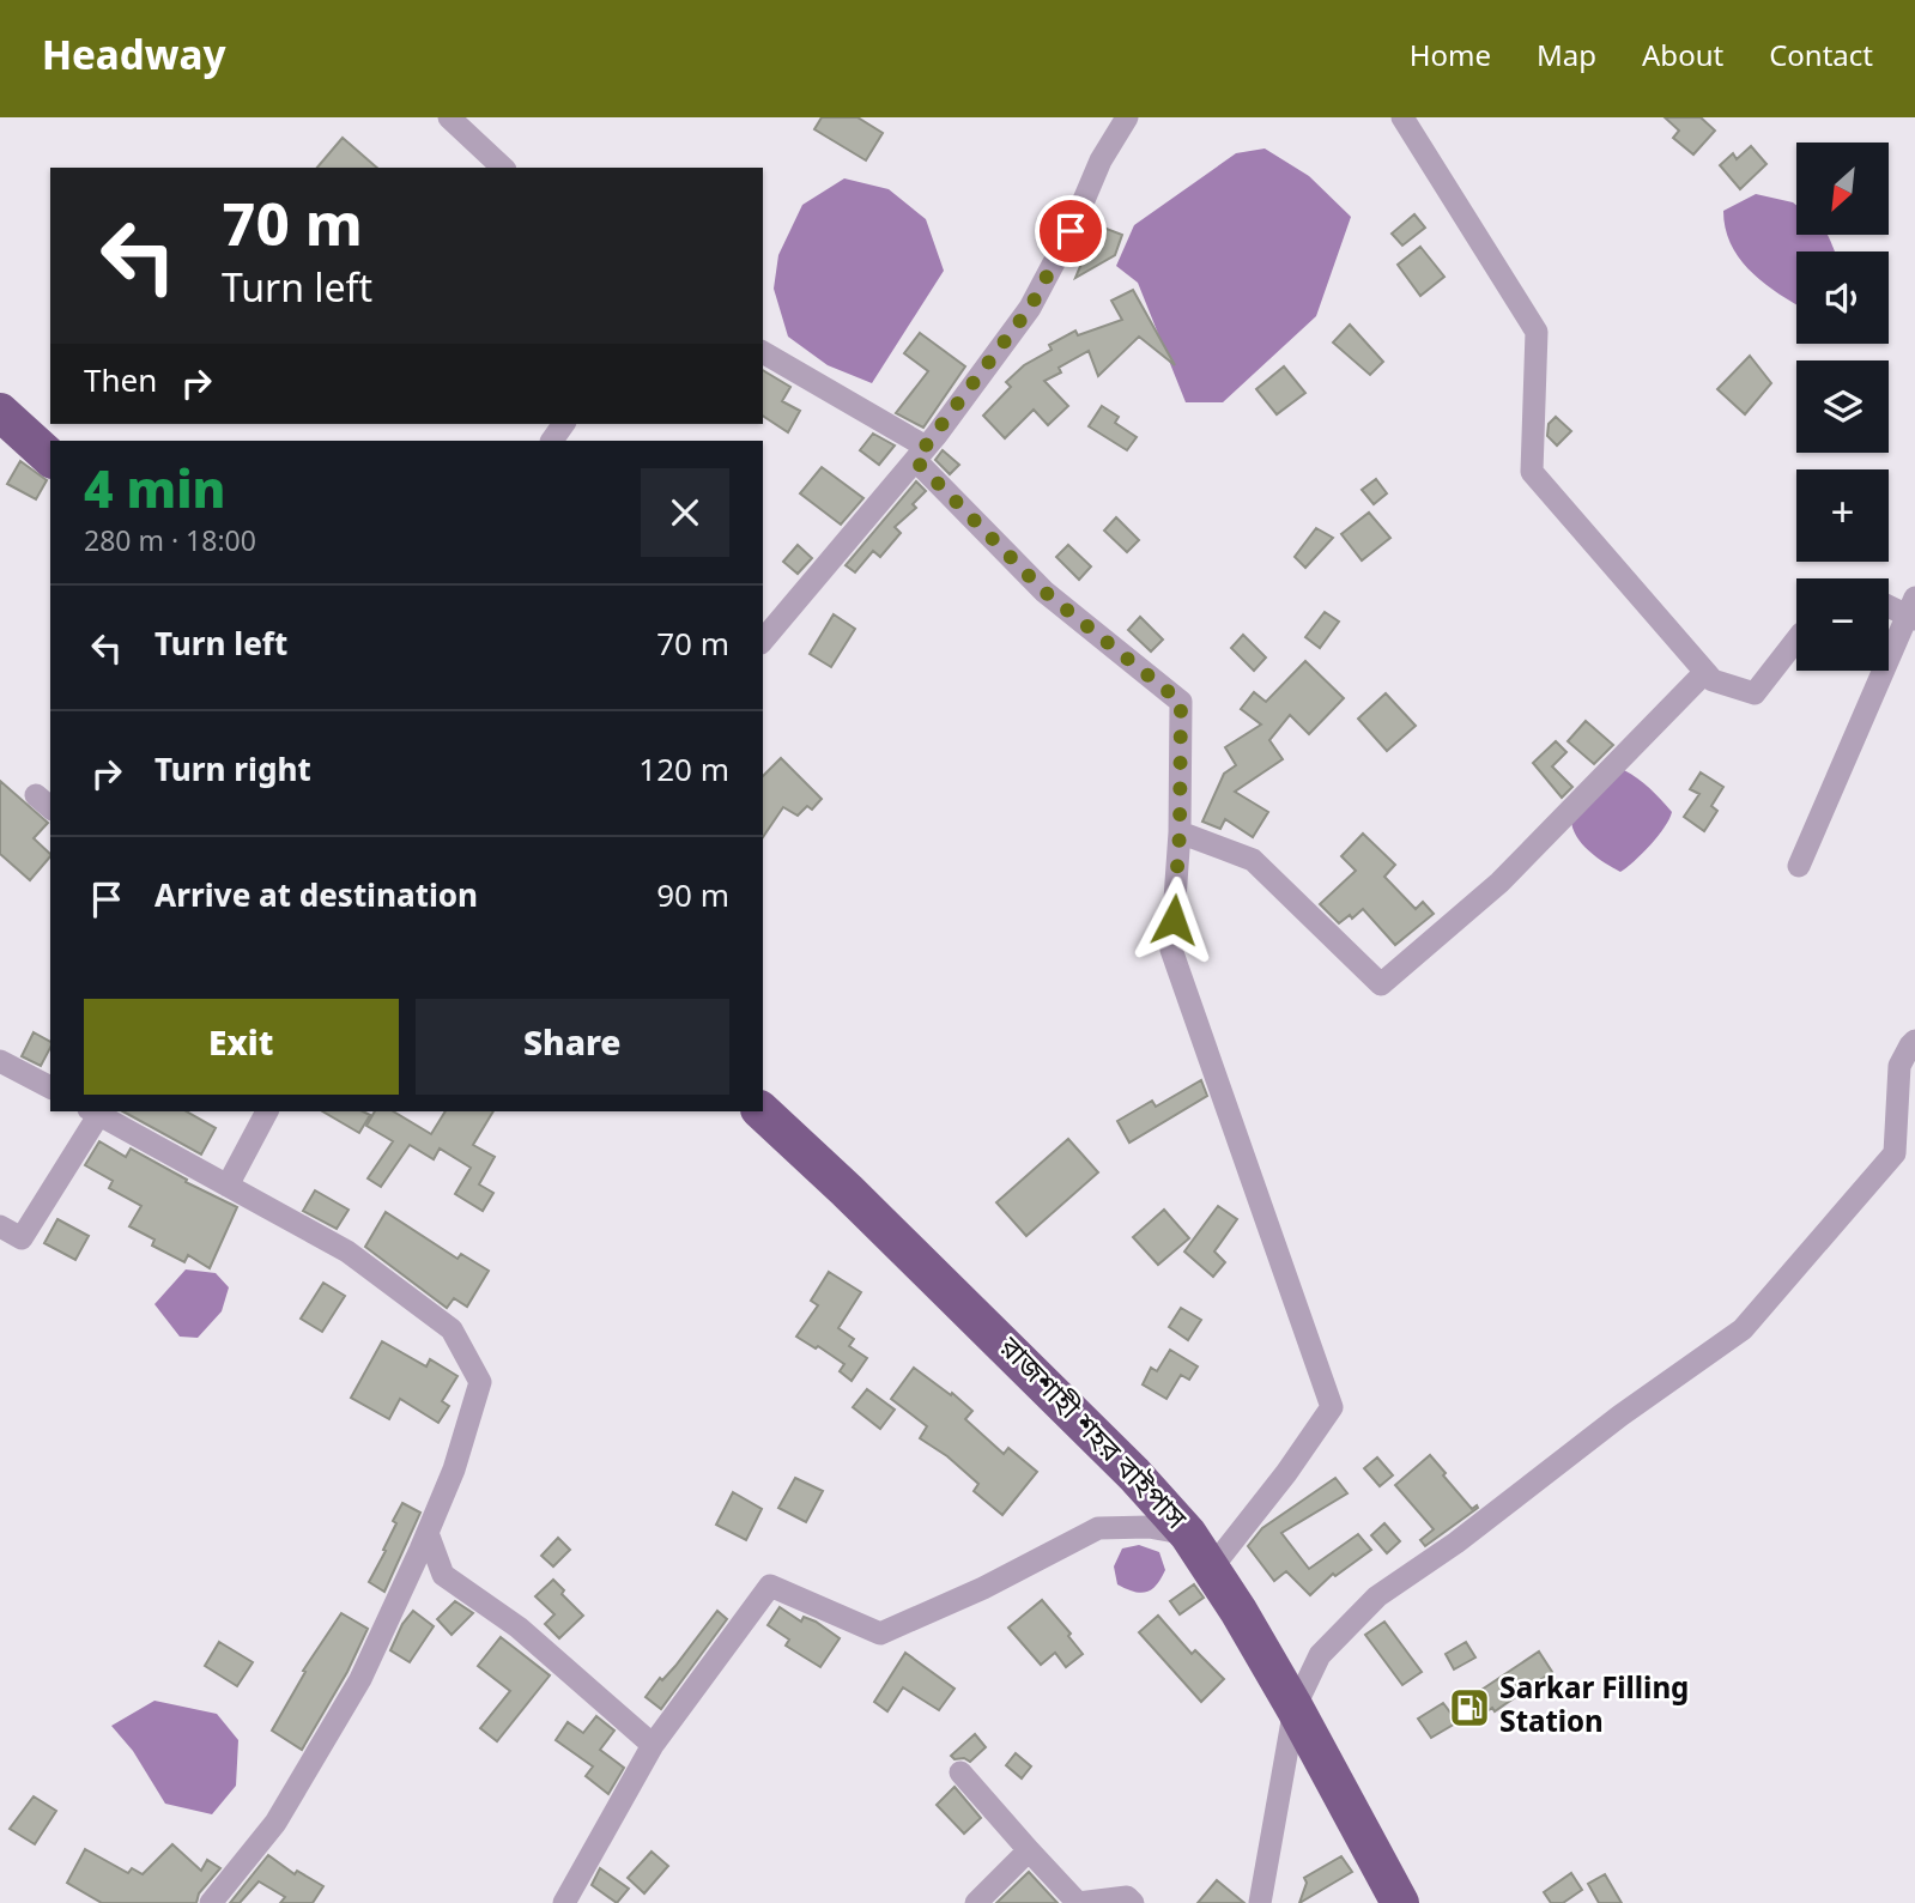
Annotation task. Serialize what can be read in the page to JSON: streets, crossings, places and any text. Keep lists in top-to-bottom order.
{
  "streets": {
    "highway": ["রাজশাহী শহর বাইপাস"]
  },
  "places": {
    "fuel station": ["Sarkar Filling Station"]
  },
  "north": "bottom left",
  "page": {
    "header": "Headway",
    "nav": [
      "Home",
      "Map",
      "About",
      "Contact"
    ],
    "map_buttons": ["+", "−"],
    "turn": ["70 m", "Turn left"],
    "then": "Then",
    "heading": ["4 min", "280 m · 18:00"],
    "list": [
      {
        "name": "Turn left",
        "value": "70 m"
      },
      {
        "name": "Turn right",
        "value": "120 m"
      },
      {
        "name": "Arrive at destination",
        "value": "90 m"
      }
    ],
    "buttons": ["Exit", "Share"]
  }
}
